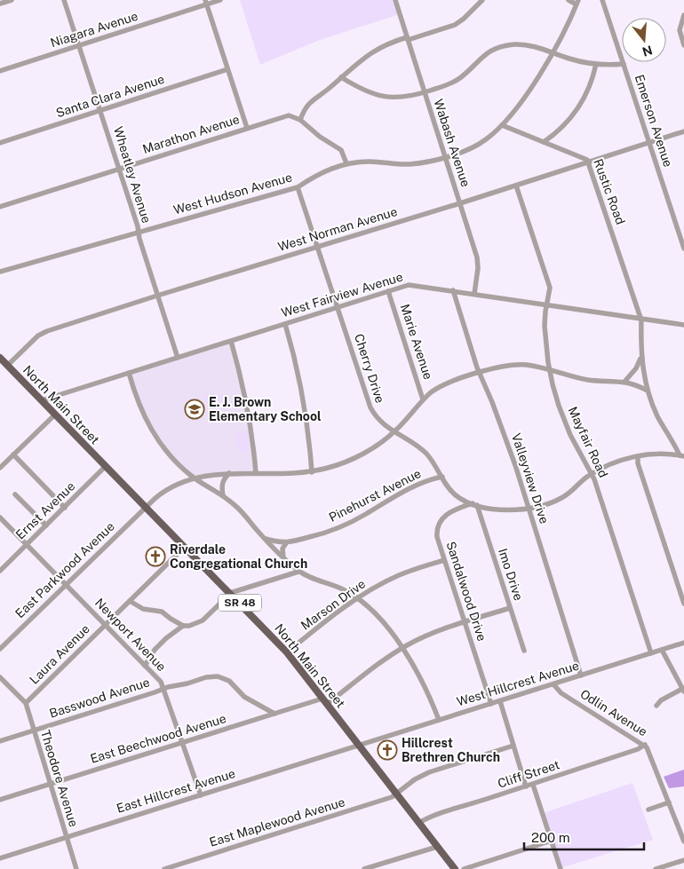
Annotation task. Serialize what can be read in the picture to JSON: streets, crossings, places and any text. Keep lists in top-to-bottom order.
{
  "streets": {
    "main road": ["North Main Street", "SR 48"],
    "street": [
      "Niagara Avenue",
      "Santa Clara Avenue",
      "Emerson Avenue",
      "Marathon Avenue",
      "Wabash Avenue",
      "Wheatley Avenue",
      "Rustic Road",
      "West Hudson Avenue",
      "West Norman Avenue",
      "West Fairview Avenue",
      "Marie Avenue",
      "Cherry Drive",
      "Mayfair Road",
      "Valleyview Drive",
      "Pinehurst Avenue",
      "Ernst Avenue",
      "East Parkwood Avenue",
      "Imo Drive",
      "Sandalwood Drive",
      "Marson Drive",
      "Newport Avenue",
      "Laura Avenue",
      "West Hillcrest Avenue",
      "Basswood Avenue",
      "Odlin Avenue",
      "East Beechwood Avenue",
      "Cliff Street",
      "Theodore Avenue",
      "East Hillcrest Avenue",
      "East Maplewood Avenue"
    ]
  },
  "crossings": [
    ["Niagara Avenue", "Wheatley Avenue"],
    ["Santa Clara Avenue", "Wheatley Avenue"],
    ["Emerson Avenue", "West Norman Avenue"],
    ["Marathon Avenue", "Wheatley Avenue"],
    ["Wabash Avenue", "West Hudson Avenue"],
    ["Wabash Avenue", "West Norman Avenue"],
    ["Wabash Avenue", "West Fairview Avenue"],
    ["Wheatley Avenue", "West Hudson Avenue"],
    ["Wheatley Avenue", "West Norman Avenue"],
    ["Wheatley Avenue", "West Fairview Avenue"],
    ["Rustic Road", "West Hudson Avenue"],
    ["Rustic Road", "West Norman Avenue"],
    ["Rustic Road", "West Fairview Avenue"],
    ["Rustic Road", "Cherry Drive"],
    ["Rustic Road", "East Parkwood Avenue"],
    ["West Hudson Avenue", "Cherry Drive"],
    ["West Norman Avenue", "Cherry Drive"],
    ["West Norman Avenue", "North Main Street"],
    ["West Norman Avenue", "Mayfair Road"],
    ["West Fairview Avenue", "Marie Avenue"],
    ["West Fairview Avenue", "Cherry Drive"],
    ["West Fairview Avenue", "North Main Street"],
    ["West Fairview Avenue", "Mayfair Road"],
    ["West Fairview Avenue", "Valleyview Drive"],
    ["Marie Avenue", "East Parkwood Avenue"],
    ["Cherry Drive", "Mayfair Road"],
    ["Cherry Drive", "Valleyview Drive"],
    ["Cherry Drive", "Pinehurst Avenue"],
    ["Cherry Drive", "East Parkwood Avenue"],
    ["Cherry Drive", "Imo Drive"],
    ["Cherry Drive", "Sandalwood Drive"],
    ["North Main Street", "Ernst Avenue"],
    ["North Main Street", "East Parkwood Avenue"],
    ["North Main Street", "Marson Drive"],
    ["North Main Street", "Laura Avenue"],
    ["North Main Street", "West Hillcrest Avenue"],
    ["North Main Street", "East Beechwood Avenue"],
    ["North Main Street", "Cliff Street"],
    ["North Main Street", "East Hillcrest Avenue"],
    ["North Main Street", "East Maplewood Avenue"],
    ["Mayfair Road", "East Parkwood Avenue"],
    ["Mayfair Road", "West Hillcrest Avenue"],
    ["Valleyview Drive", "East Parkwood Avenue"],
    ["Valleyview Drive", "West Hillcrest Avenue"],
    ["Ernst Avenue", "Newport Avenue"],
    ["East Parkwood Avenue", "Newport Avenue"],
    ["Imo Drive", "Sandalwood Drive"],
    ["Imo Drive", "East Beechwood Avenue"],
    ["Sandalwood Drive", "Marson Drive"],
    ["Sandalwood Drive", "West Hillcrest Avenue"],
    ["Sandalwood Drive", "East Beechwood Avenue"],
    ["Newport Avenue", "Laura Avenue"],
    ["Newport Avenue", "Basswood Avenue"],
    ["Newport Avenue", "East Beechwood Avenue"],
    ["Newport Avenue", "East Hillcrest Avenue"],
    ["Laura Avenue", "Theodore Avenue"],
    ["West Hillcrest Avenue", "Odlin Avenue"],
    ["West Hillcrest Avenue", "East Hillcrest Avenue"],
    ["Basswood Avenue", "East Beechwood Avenue"],
    ["Basswood Avenue", "Theodore Avenue"],
    ["Odlin Avenue", "Cliff Street"],
    ["East Beechwood Avenue", "Theodore Avenue"],
    ["Theodore Avenue", "East Hillcrest Avenue"]
  ],
  "places": {
    "school or university": ["E. J. Brown Elementary School"],
    "church": ["Riverdale Congregational Church", "Hillcrest Brethren Church"]
  },
  "scale_bar": "200 m",
  "north": "bottom"
}
